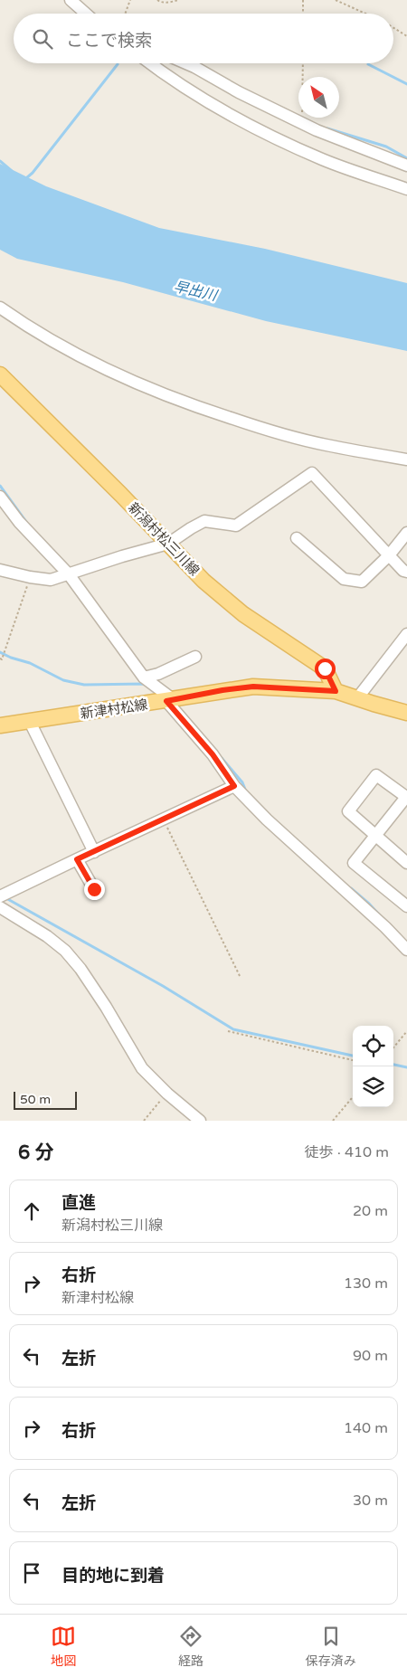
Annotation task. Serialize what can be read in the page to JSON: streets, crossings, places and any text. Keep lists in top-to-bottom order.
{
  "streets": {
    "main road": ["新潟村松三川線", "新津村松線"]
  },
  "crossings": [
    ["新潟村松三川線", "新津村松線"]
  ],
  "water": ["早出川"],
  "scale_bar": "50 m",
  "north": "top left",
  "page": {
    "search": "ここで検索",
    "scale": "50 m",
    "heading": ["6 分", "徒歩 · 410 m"],
    "list": [
      ["直進", "新潟村松三川線", "20 m"],
      ["右折", "新津村松線", "130 m"],
      ["左折", "90 m"],
      ["右折", "140 m"],
      ["左折", "30 m"],
      "目的地に到着"
    ],
    "nav": ["地図", "経路", "保存済み"]
  }
}
